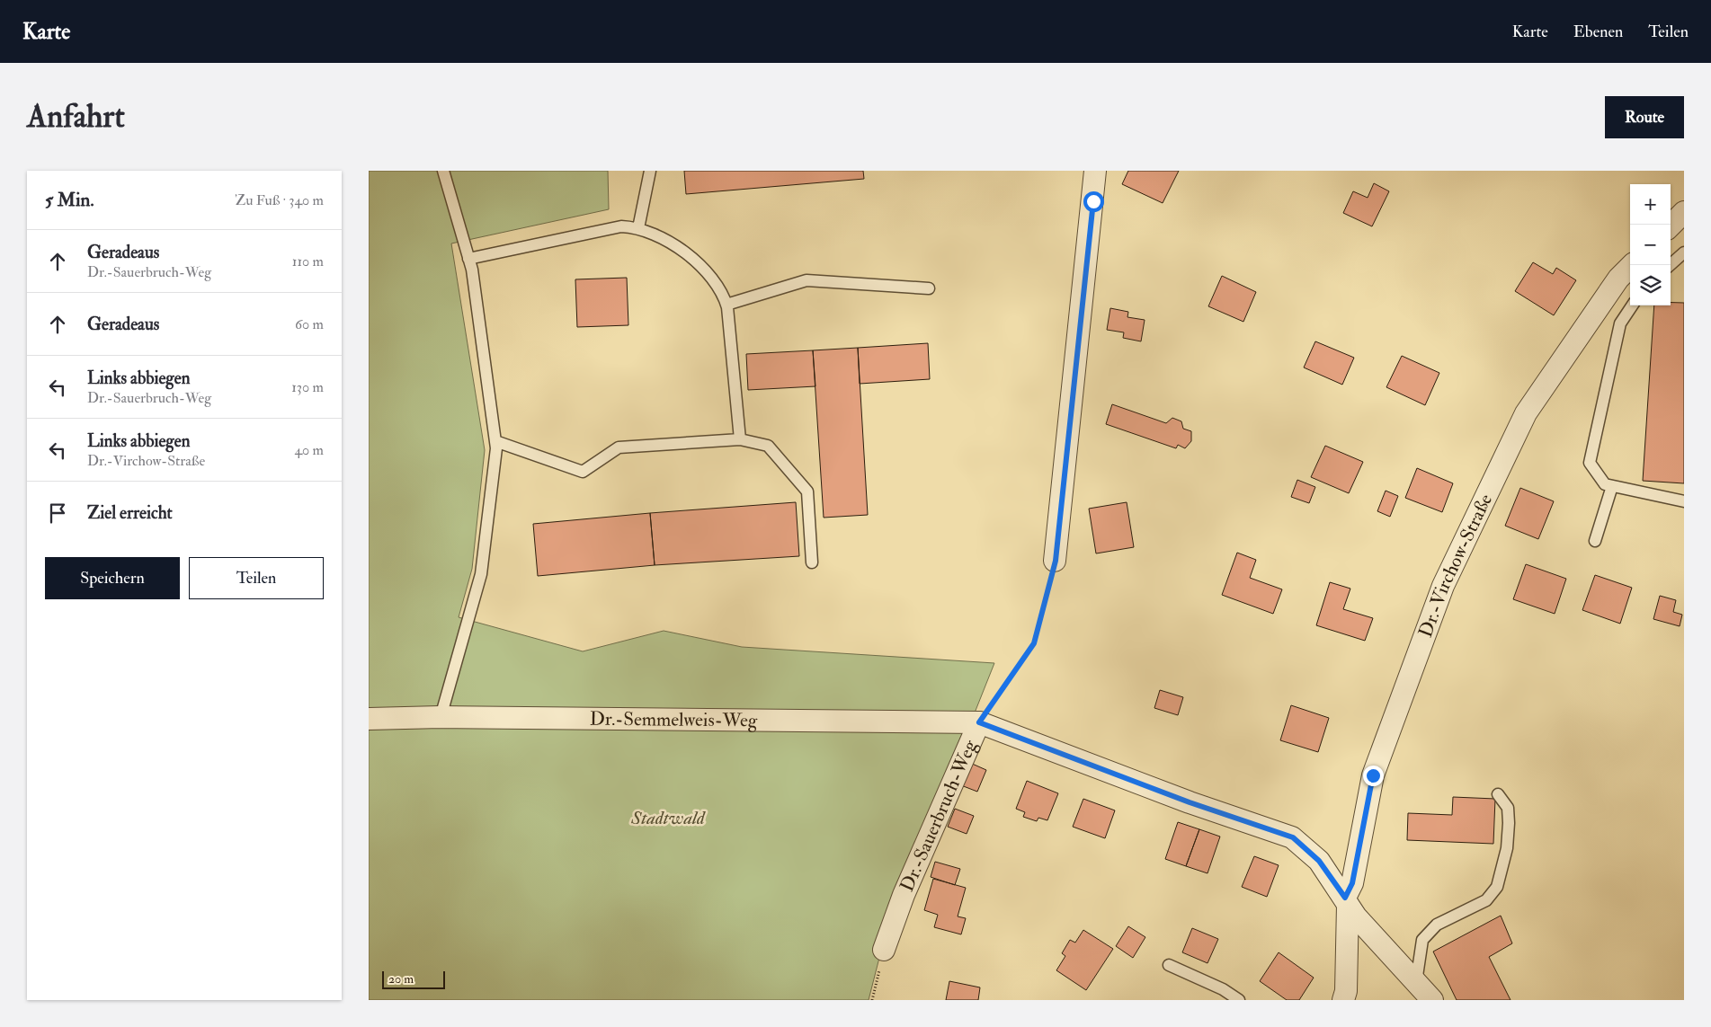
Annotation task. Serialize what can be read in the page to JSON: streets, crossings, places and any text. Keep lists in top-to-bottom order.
{
  "streets": {
    "street": ["Dr.-Virchow-Straße", "Dr.-Semmelweis-Weg", "Dr.-Sauerbruch-Weg"]
  },
  "crossings": [
    ["Dr.-Virchow-Straße", "Dr.-Sauerbruch-Weg"],
    ["Dr.-Semmelweis-Weg", "Dr.-Sauerbruch-Weg"]
  ],
  "parks": ["Stadtwald"],
  "scale_bar": "20 m",
  "page": {
    "header": "Karte",
    "nav": ["Karte", "Ebenen", "Teilen"],
    "buttons": [
      "Route",
      ["Speichern", "Teilen"]
    ],
    "title": "Anfahrt",
    "heading": ["5 Min.", "Zu Fuß · 340 m"],
    "map_buttons": ["+", "−"],
    "list": [
      ["Geradeaus", "Dr.-Sauerbruch-Weg", "110 m"],
      ["Geradeaus", "60 m"],
      ["Links abbiegen", "Dr.-Sauerbruch-Weg", "130 m"],
      ["Links abbiegen", "Dr.-Virchow-Straße", "40 m"],
      "Ziel erreicht"
    ],
    "scale": "20 m"
  }
}
